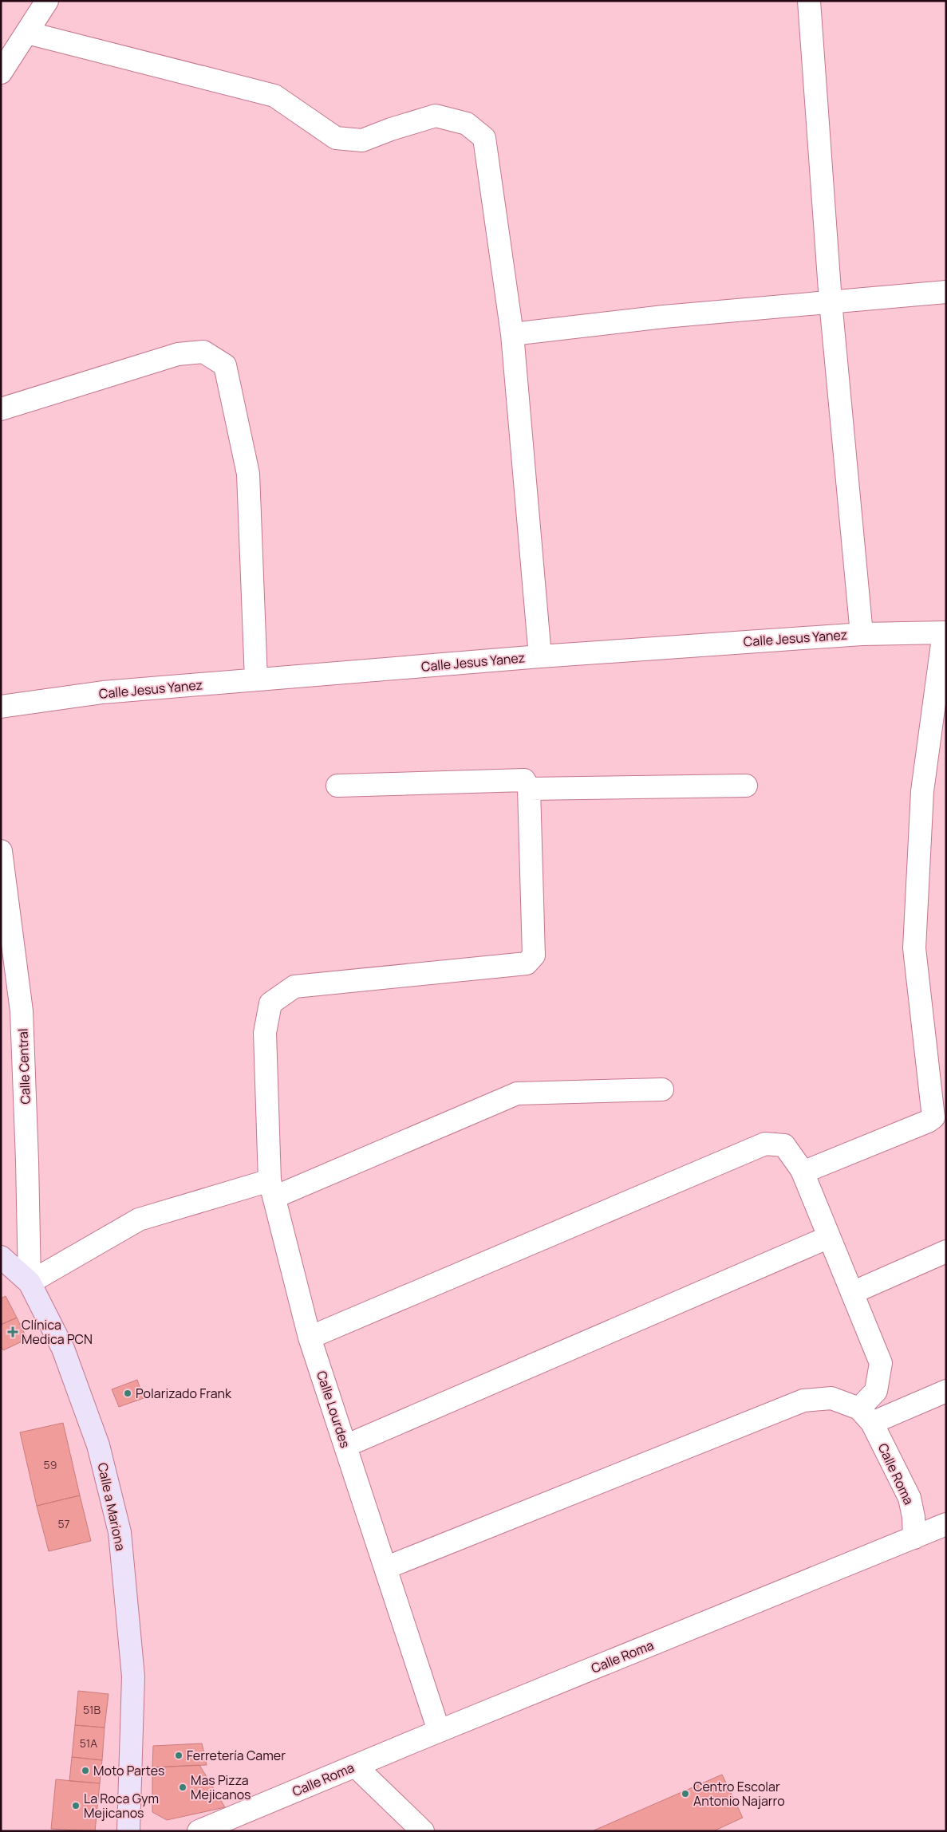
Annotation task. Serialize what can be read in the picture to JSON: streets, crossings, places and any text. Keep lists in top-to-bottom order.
{
  "streets": {
    "main road": ["Calle a Mariona"],
    "street": [
      "Calle Jesus Yanez",
      "Calle Central",
      "Calle Lourdes",
      "Calle Roma"
    ]
  },
  "crossings": [
    ["Calle Central", "Calle a Mariona"],
    ["Calle Lourdes", "Calle Roma"]
  ],
  "places": {
    "health": ["Clínica Medica PCN"],
    "other": [
      "Polarizado Frank",
      "Ferretería Camer",
      "Moto Partes",
      "Mas Pizza Mejicanos",
      "Centro Escolar Antonio Najarro",
      "La Roca Gym Mejicanos"
    ]
  },
  "house_numbers": [
    "59",
    "57",
    "51B",
    "51A"
  ]
}
